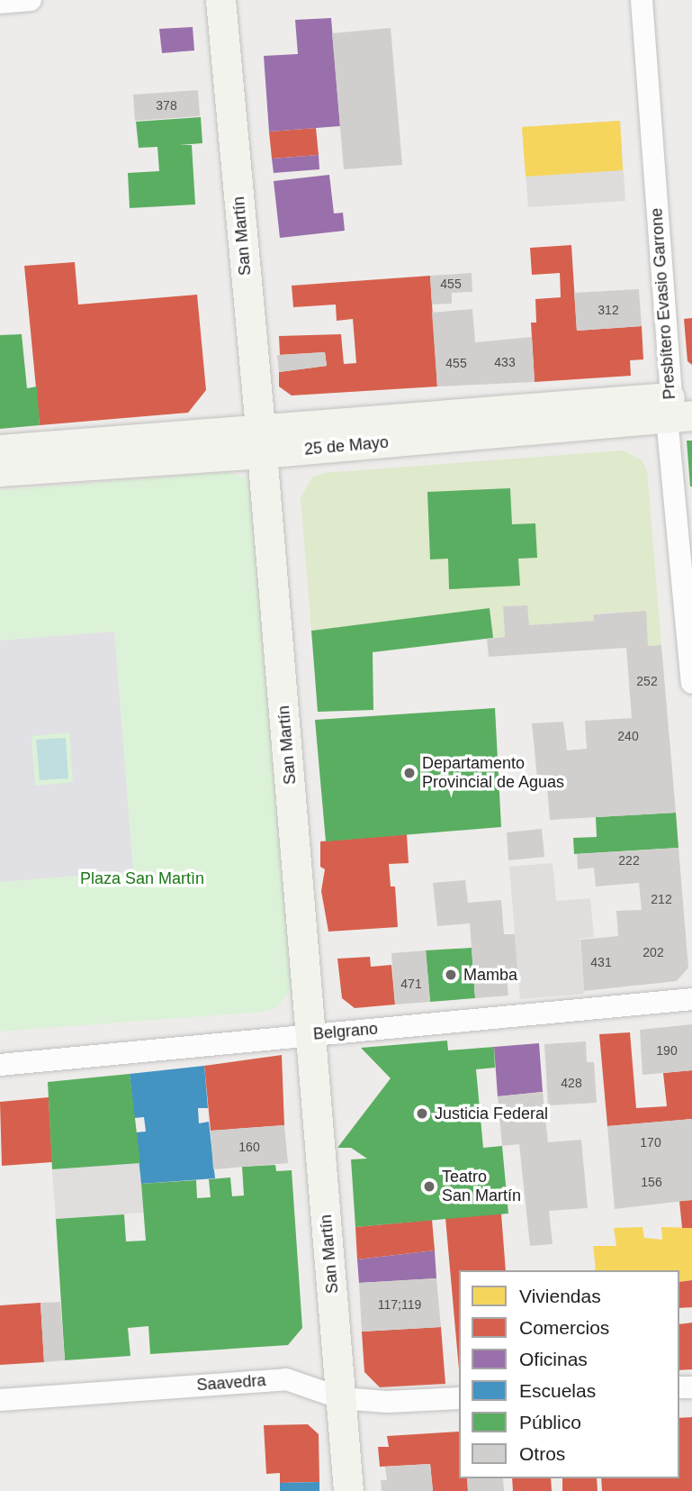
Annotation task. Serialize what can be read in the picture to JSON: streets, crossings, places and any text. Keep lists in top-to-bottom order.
{
  "streets": {
    "main road": ["San Martín", "25 de Mayo"],
    "street": ["Presbítero Evasio Garrone", "Belgrano", "Saavedra"]
  },
  "crossings": [
    ["San Martín", "25 de Mayo"],
    ["San Martín", "Belgrano"],
    ["San Martín", "Saavedra"],
    ["Presbítero Evasio Garrone", "25 de Mayo"]
  ],
  "parks": ["Plaza San Martìn"],
  "places": [
    "Departamento Provincial de Aguas",
    "Mamba",
    "Justicia Federal",
    "Teatro San Martín"
  ],
  "house_numbers": [
    "378",
    "455",
    "312",
    "433",
    "455",
    "252",
    "240",
    "222",
    "212",
    "202",
    "431",
    "471",
    "190",
    "428",
    "170",
    "160",
    "156",
    "117;119"
  ],
  "legend": [
    "Viviendas",
    "Comercios",
    "Oficinas",
    "Escuelas",
    "Público",
    "Otros"
  ]
}
